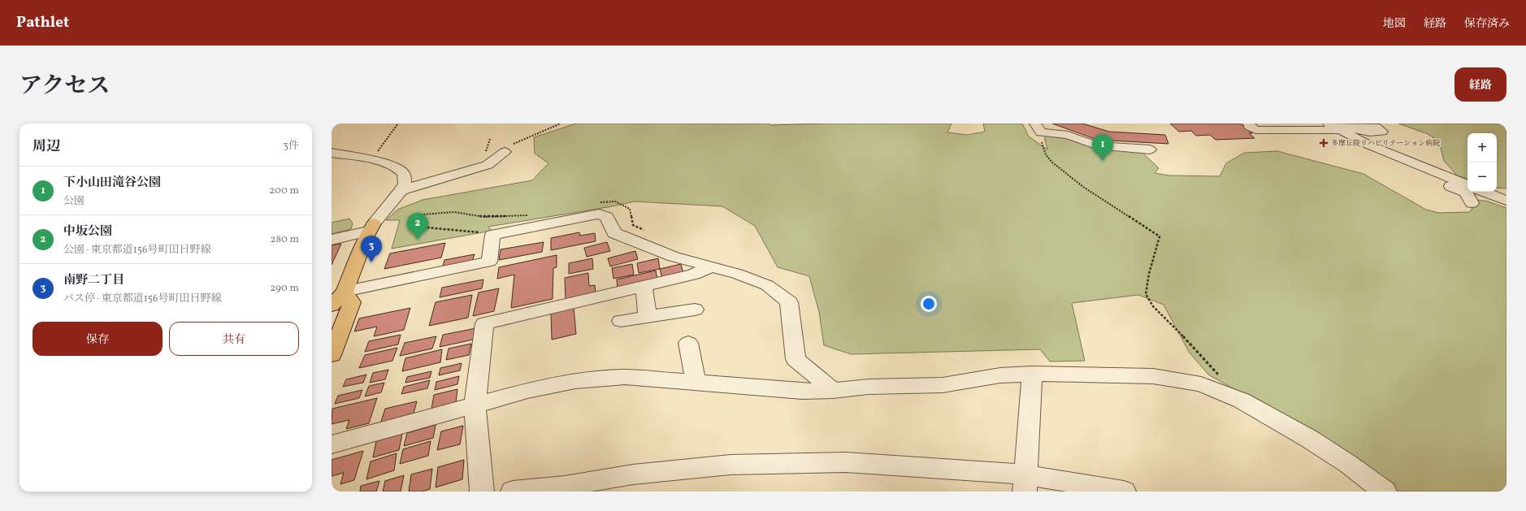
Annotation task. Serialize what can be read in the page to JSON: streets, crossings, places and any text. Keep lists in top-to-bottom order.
{
  "places": {
    "health": ["多摩丘陵リハビリテーション病院"]
  },
  "page": {
    "header": "Pathlet",
    "nav": ["地図", "経路", "保存済み"],
    "title": "アクセス",
    "buttons": [
      "経路",
      ["保存", "共有"]
    ],
    "heading": ["周辺", "3件"],
    "map_buttons": ["+", "−"],
    "pins": ["1", "2", "3"],
    "list": [
      {
        "mark": "1",
        "name": "下小山田滝谷公園",
        "note": "公園",
        "value": "200 m"
      },
      {
        "mark": "2",
        "name": "中坂公園",
        "note": "公園 · 東京都道156号町田日野線",
        "value": "280 m"
      },
      {
        "mark": "3",
        "name": "南野二丁目",
        "note": "バス停 · 東京都道156号町田日野線",
        "value": "290 m"
      }
    ]
  }
}
